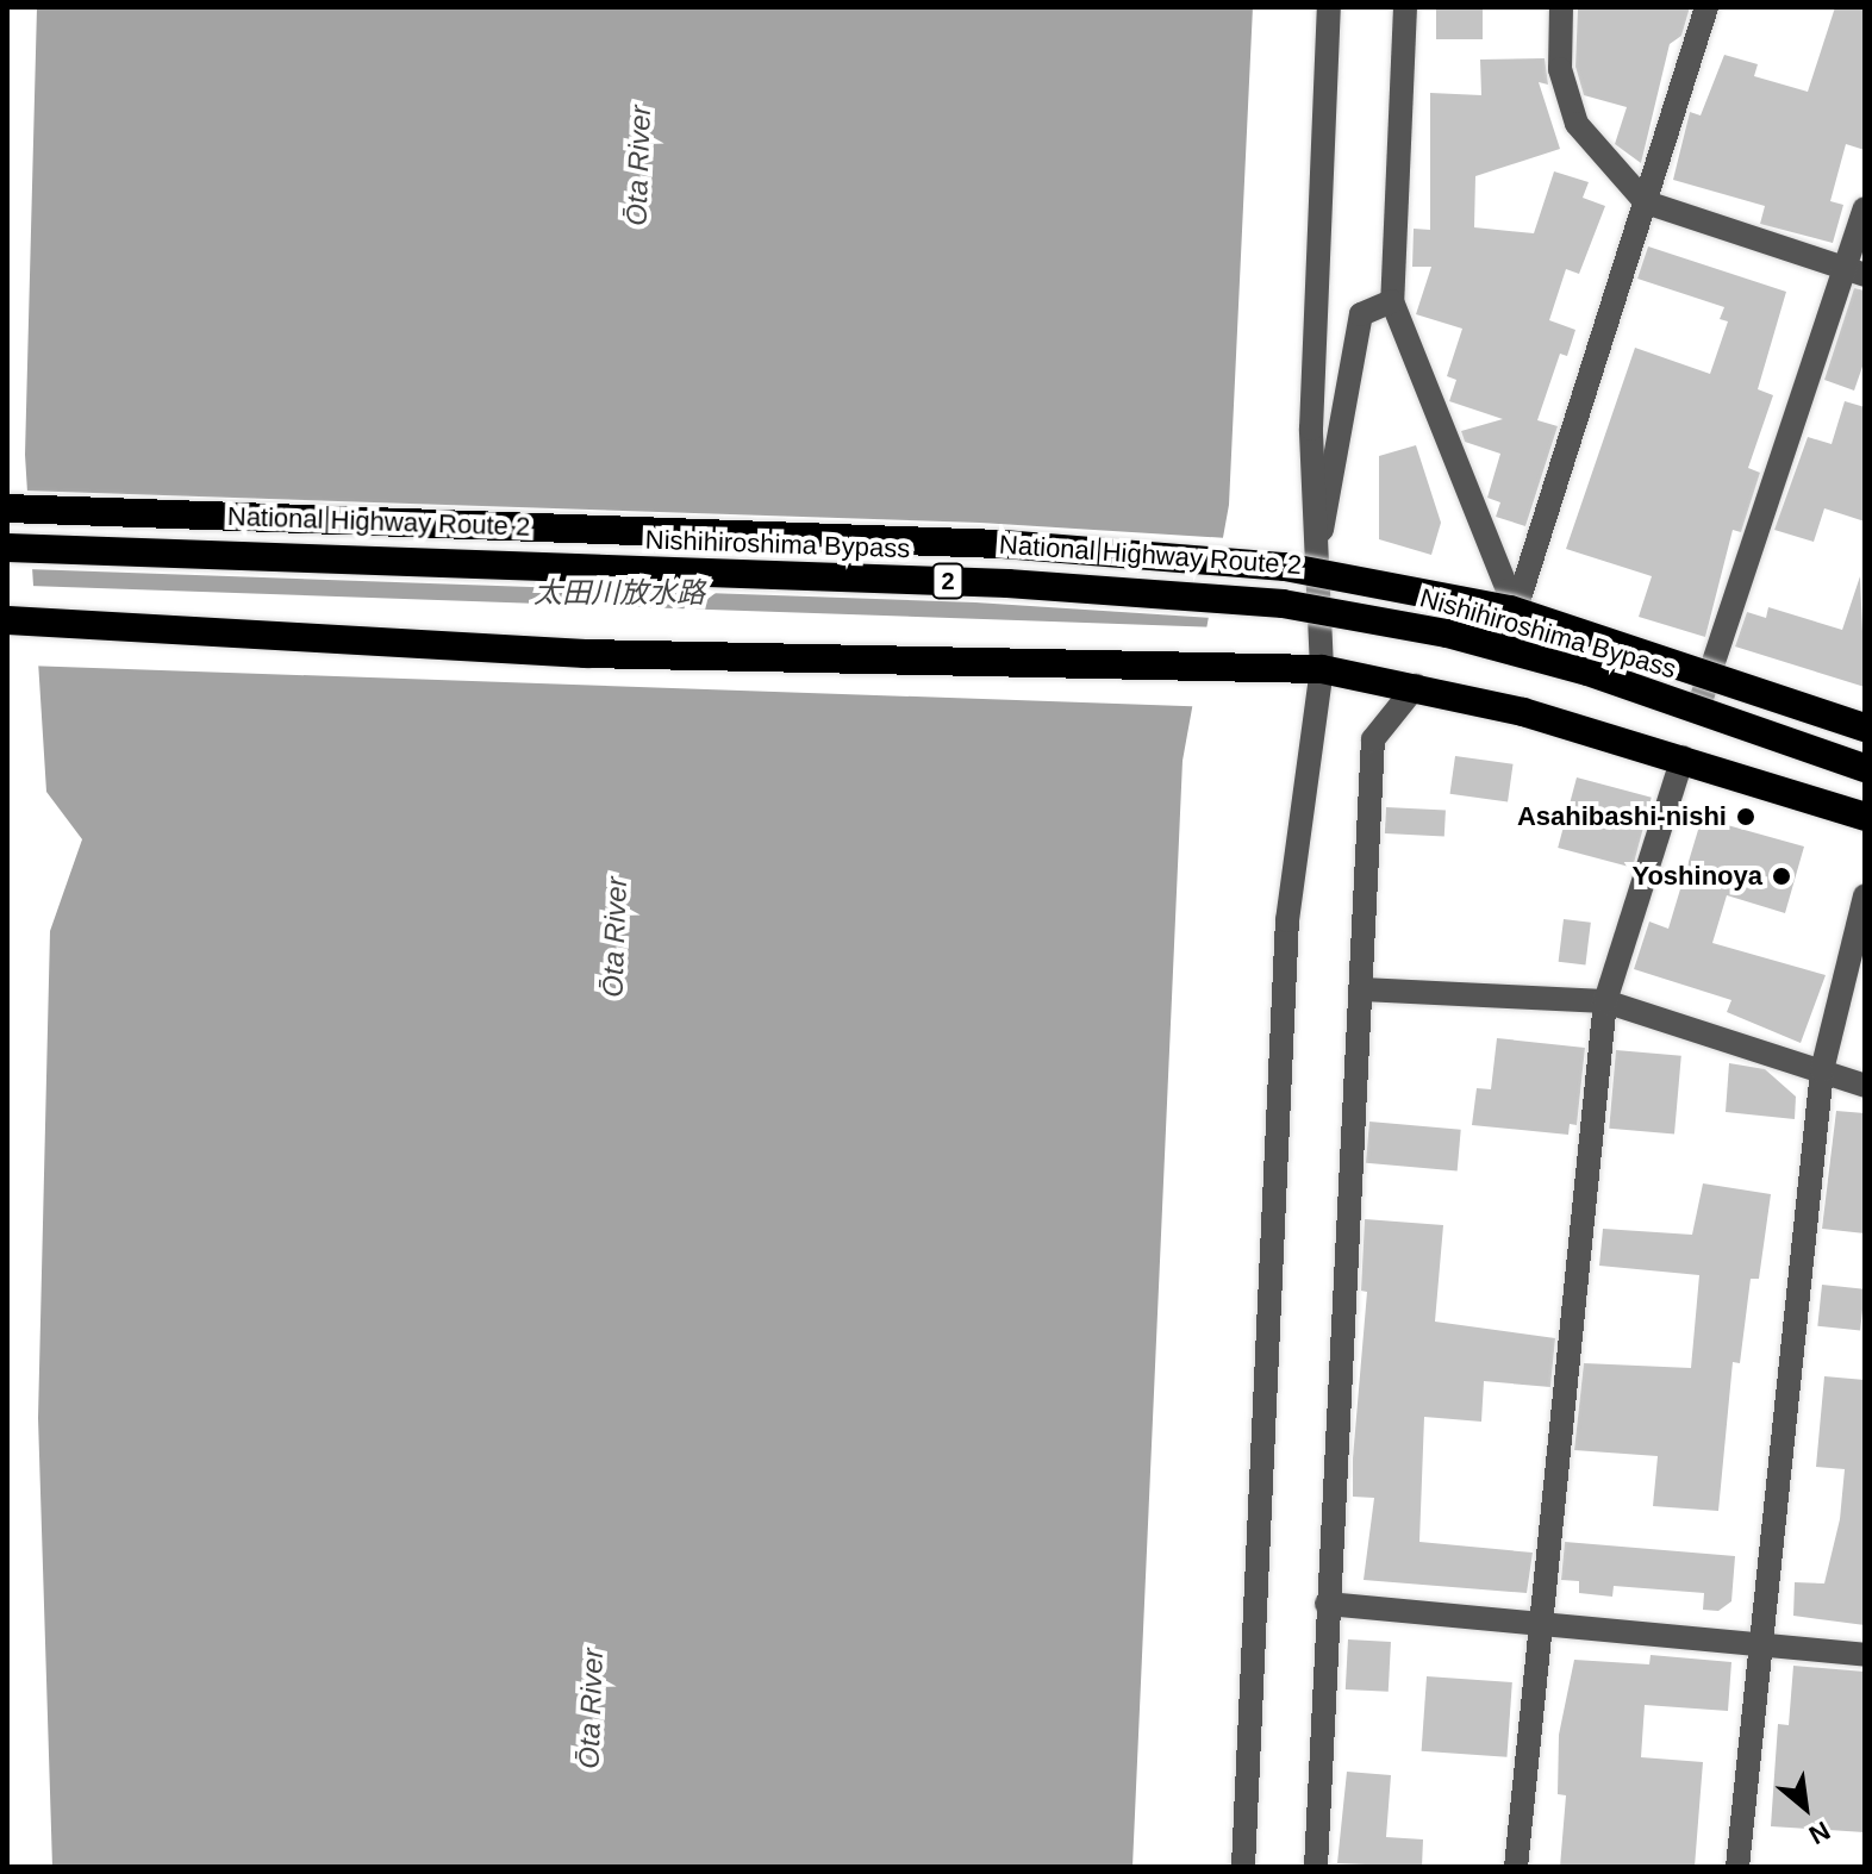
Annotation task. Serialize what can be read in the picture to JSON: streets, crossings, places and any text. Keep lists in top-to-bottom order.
{
  "streets": {
    "highway": ["National Highway Route 2", "Nishihiroshima Bypass", "2"]
  },
  "crossings": [
    ["National Highway Route 2", "Nishihiroshima Bypass"]
  ],
  "water": ["Ōta River", "太田川放水路"],
  "places": ["Asahibashi-nishi", "Yoshinoya"],
  "north": "bottom right"
}
